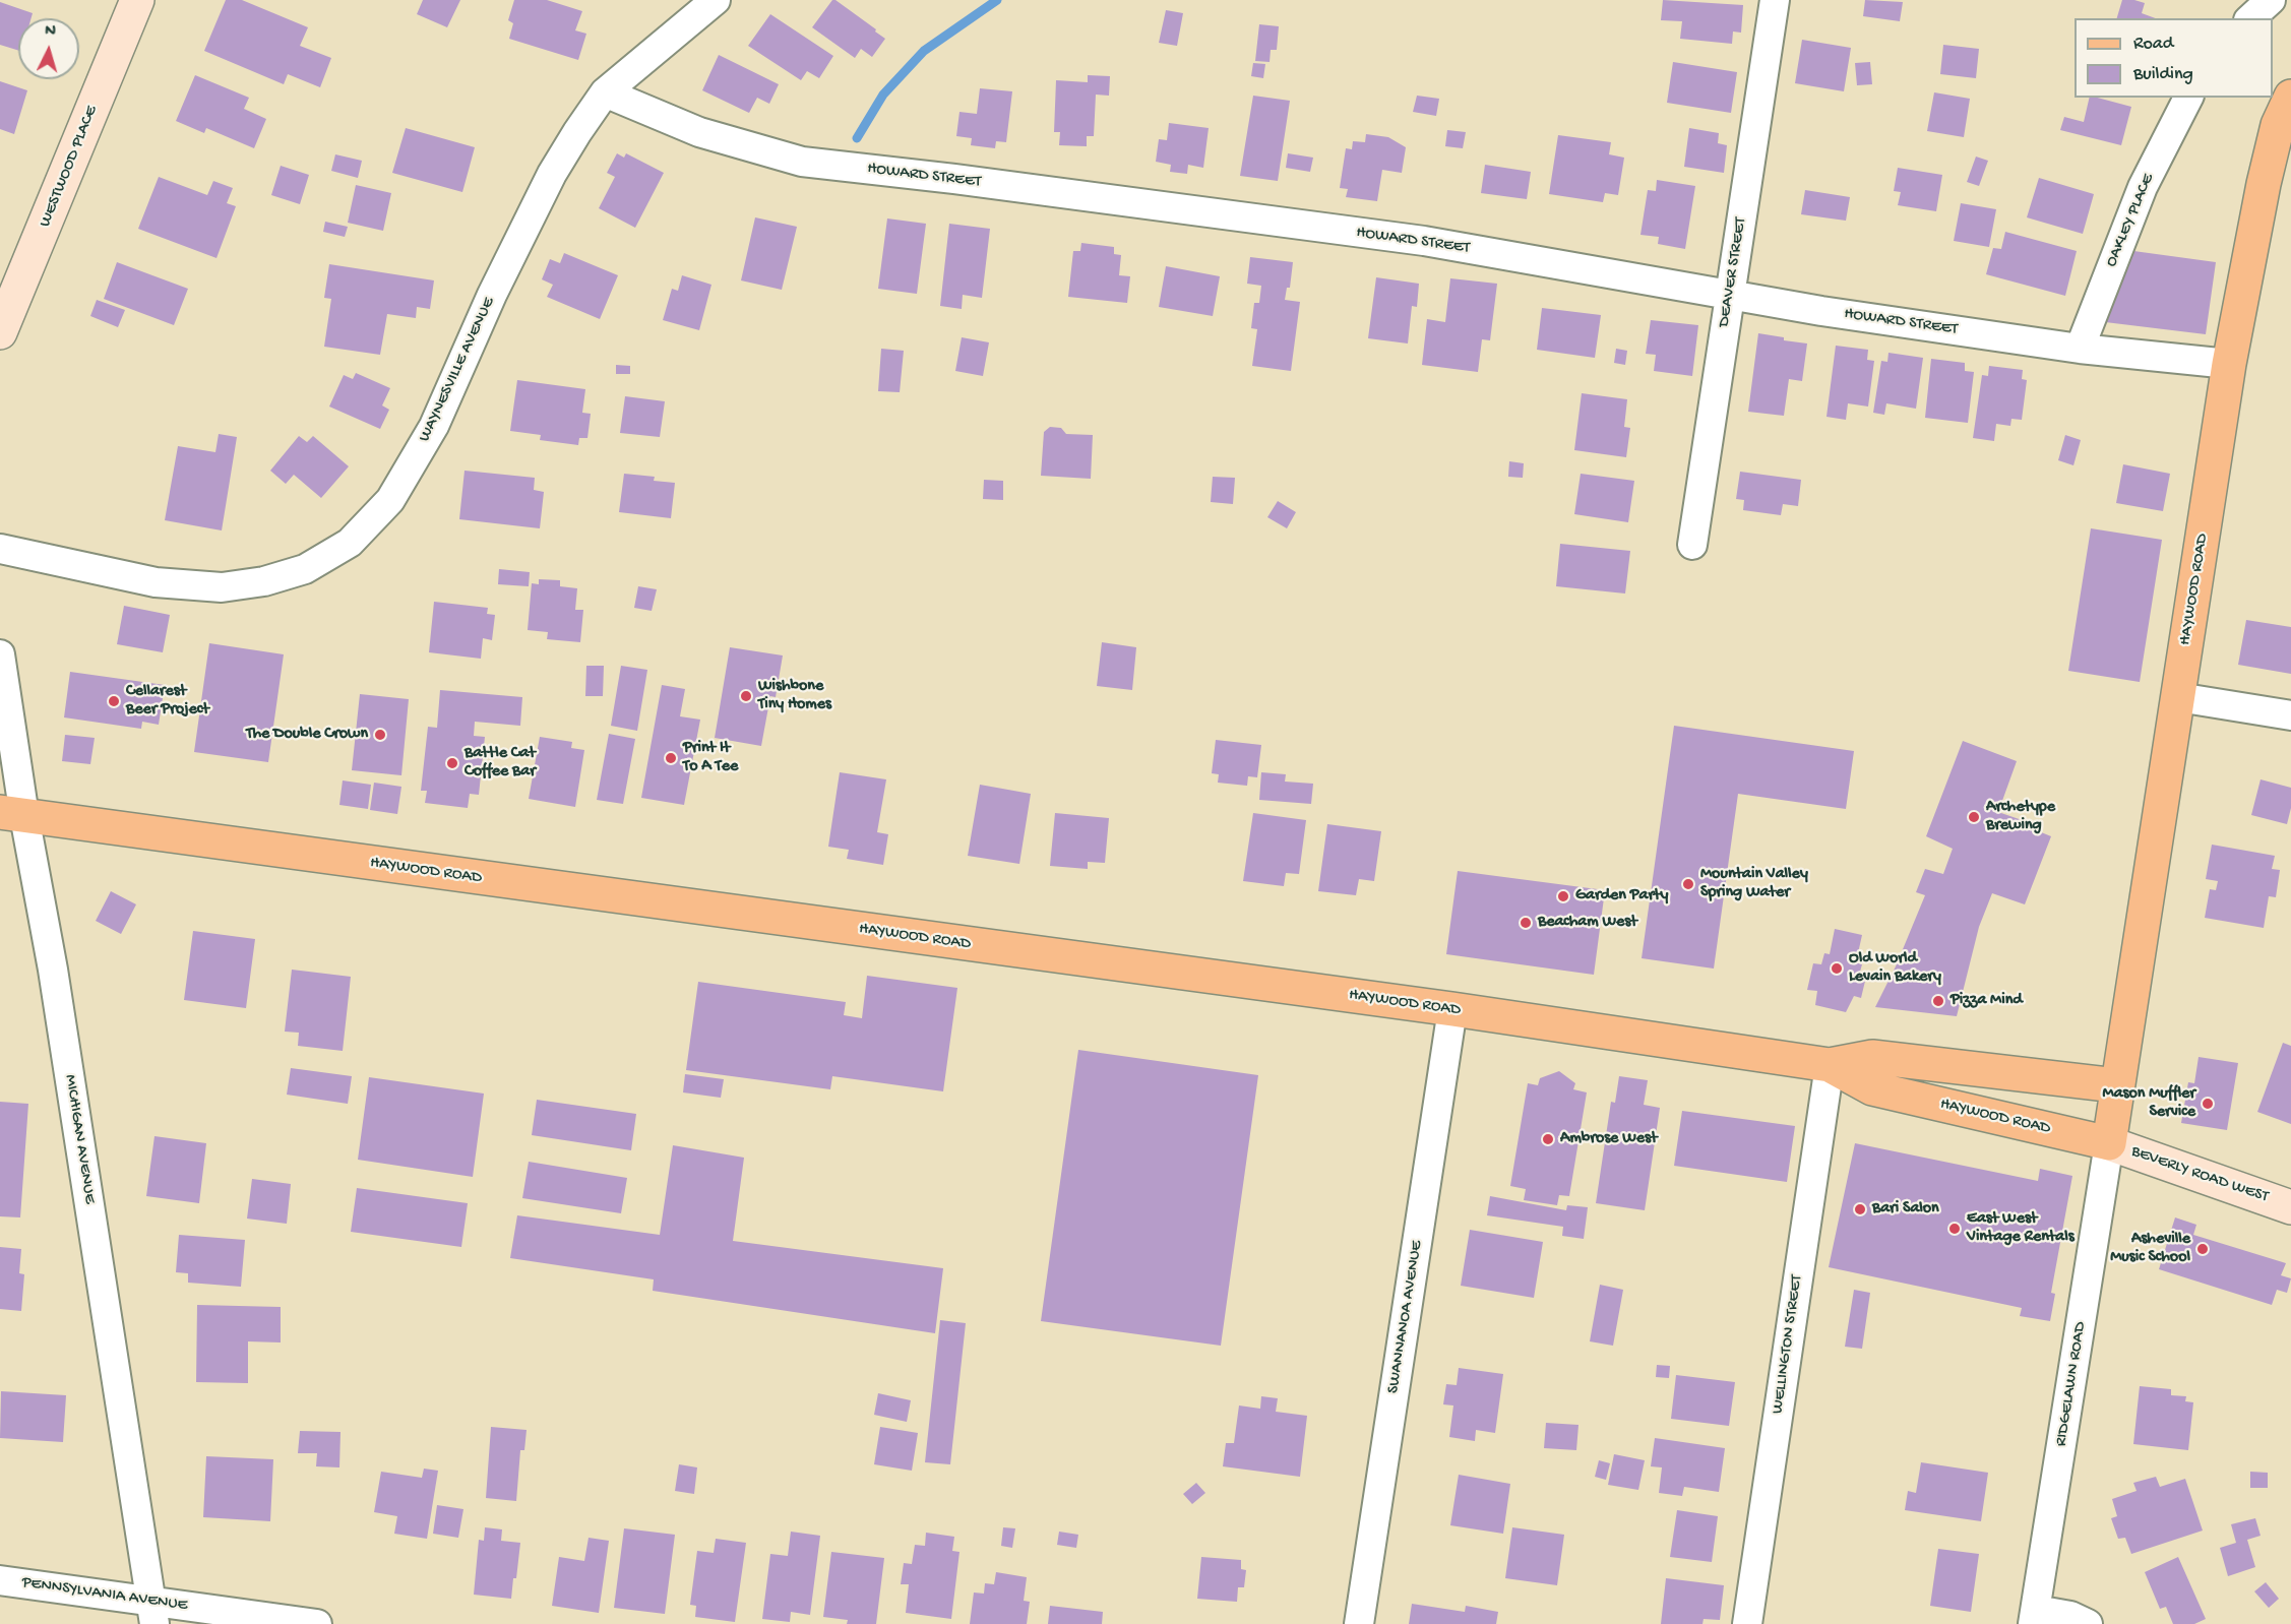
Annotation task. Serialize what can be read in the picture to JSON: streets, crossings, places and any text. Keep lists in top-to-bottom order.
{
  "streets": {
    "main road": ["HAYWOOD ROAD"],
    "street": [
      "WESTWOOD PLACE",
      "HOWARD STREET",
      "OAKLEY PLACE",
      "DEAVER STREET",
      "WAYNESVILLE AVENUE",
      "MICHIGAN AVENUE",
      "BEVERLY ROAD WEST",
      "SWANNANOA AVENUE",
      "WELLINGTON STREET",
      "RIDGELAWN ROAD",
      "PENNSYLVANIA AVENUE"
    ]
  },
  "crossings": [
    ["HOWARD STREET", "OAKLEY PLACE"],
    ["HOWARD STREET", "DEAVER STREET"],
    ["HOWARD STREET", "WAYNESVILLE AVENUE"],
    ["HOWARD STREET", "HAYWOOD ROAD"],
    ["HAYWOOD ROAD", "MICHIGAN AVENUE"],
    ["HAYWOOD ROAD", "BEVERLY ROAD WEST"],
    ["HAYWOOD ROAD", "SWANNANOA AVENUE"],
    ["HAYWOOD ROAD", "WELLINGTON STREET"],
    ["HAYWOOD ROAD", "RIDGELAWN ROAD"],
    ["MICHIGAN AVENUE", "PENNSYLVANIA AVENUE"],
    ["BEVERLY ROAD WEST", "RIDGELAWN ROAD"]
  ],
  "places": [
    "Wishbone Tiny Homes",
    "Cellarest Beer Project",
    "The Double Crown",
    "Print It To A Tee",
    "Battle Cat Coffee Bar",
    "Archetype Brewing",
    "Mountain Valley Spring Water",
    "Garden Party",
    "Beacham West",
    "Old World Levain Bakery",
    "Pizza Mind",
    "Mason Muffler Service",
    "Ambrose West",
    "Bari Salon",
    "East West Vintage Rentals",
    "Asheville Music School"
  ],
  "legend": ["Road", "Building"],
  "north": "top"
}
